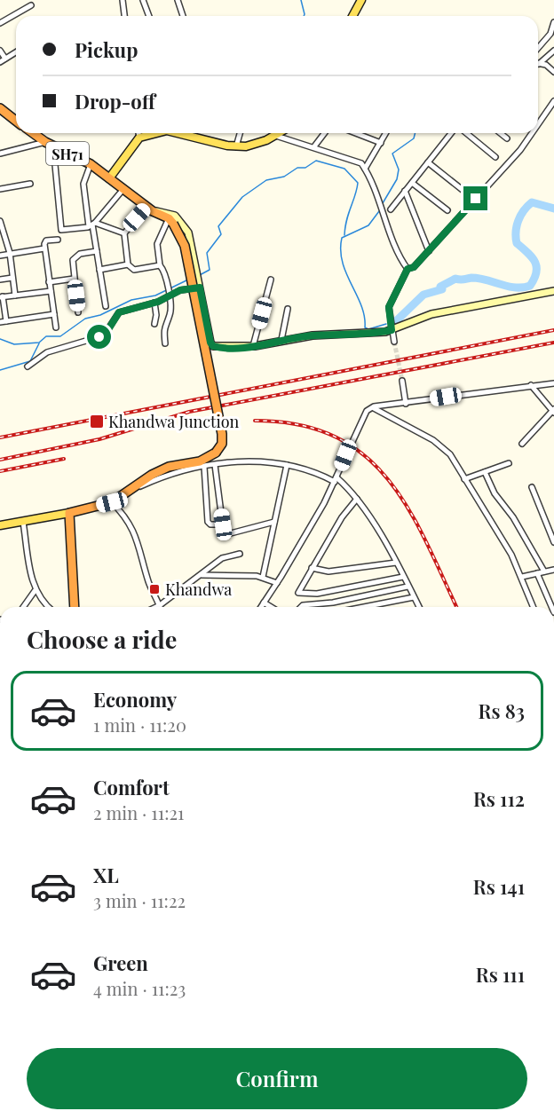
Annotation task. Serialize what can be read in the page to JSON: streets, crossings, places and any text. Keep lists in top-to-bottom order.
{
  "streets": {
    "highway": ["SH71"]
  },
  "places": {
    "transit": ["Khandwa Junction", "Khandwa"]
  },
  "page": {
    "banner": ["Pickup", "Drop-off"],
    "heading": "Choose a ride",
    "list": [
      {
        "name": "Economy",
        "note": "1 min · 11:20",
        "value": "Rs 83"
      },
      {
        "name": "Comfort",
        "note": "2 min · 11:21",
        "value": "Rs 112"
      },
      {
        "name": "XL",
        "note": "3 min · 11:22",
        "value": "Rs 141"
      },
      {
        "name": "Green",
        "note": "4 min · 11:23",
        "value": "Rs 111"
      }
    ],
    "buttons": "Confirm"
  }
}
